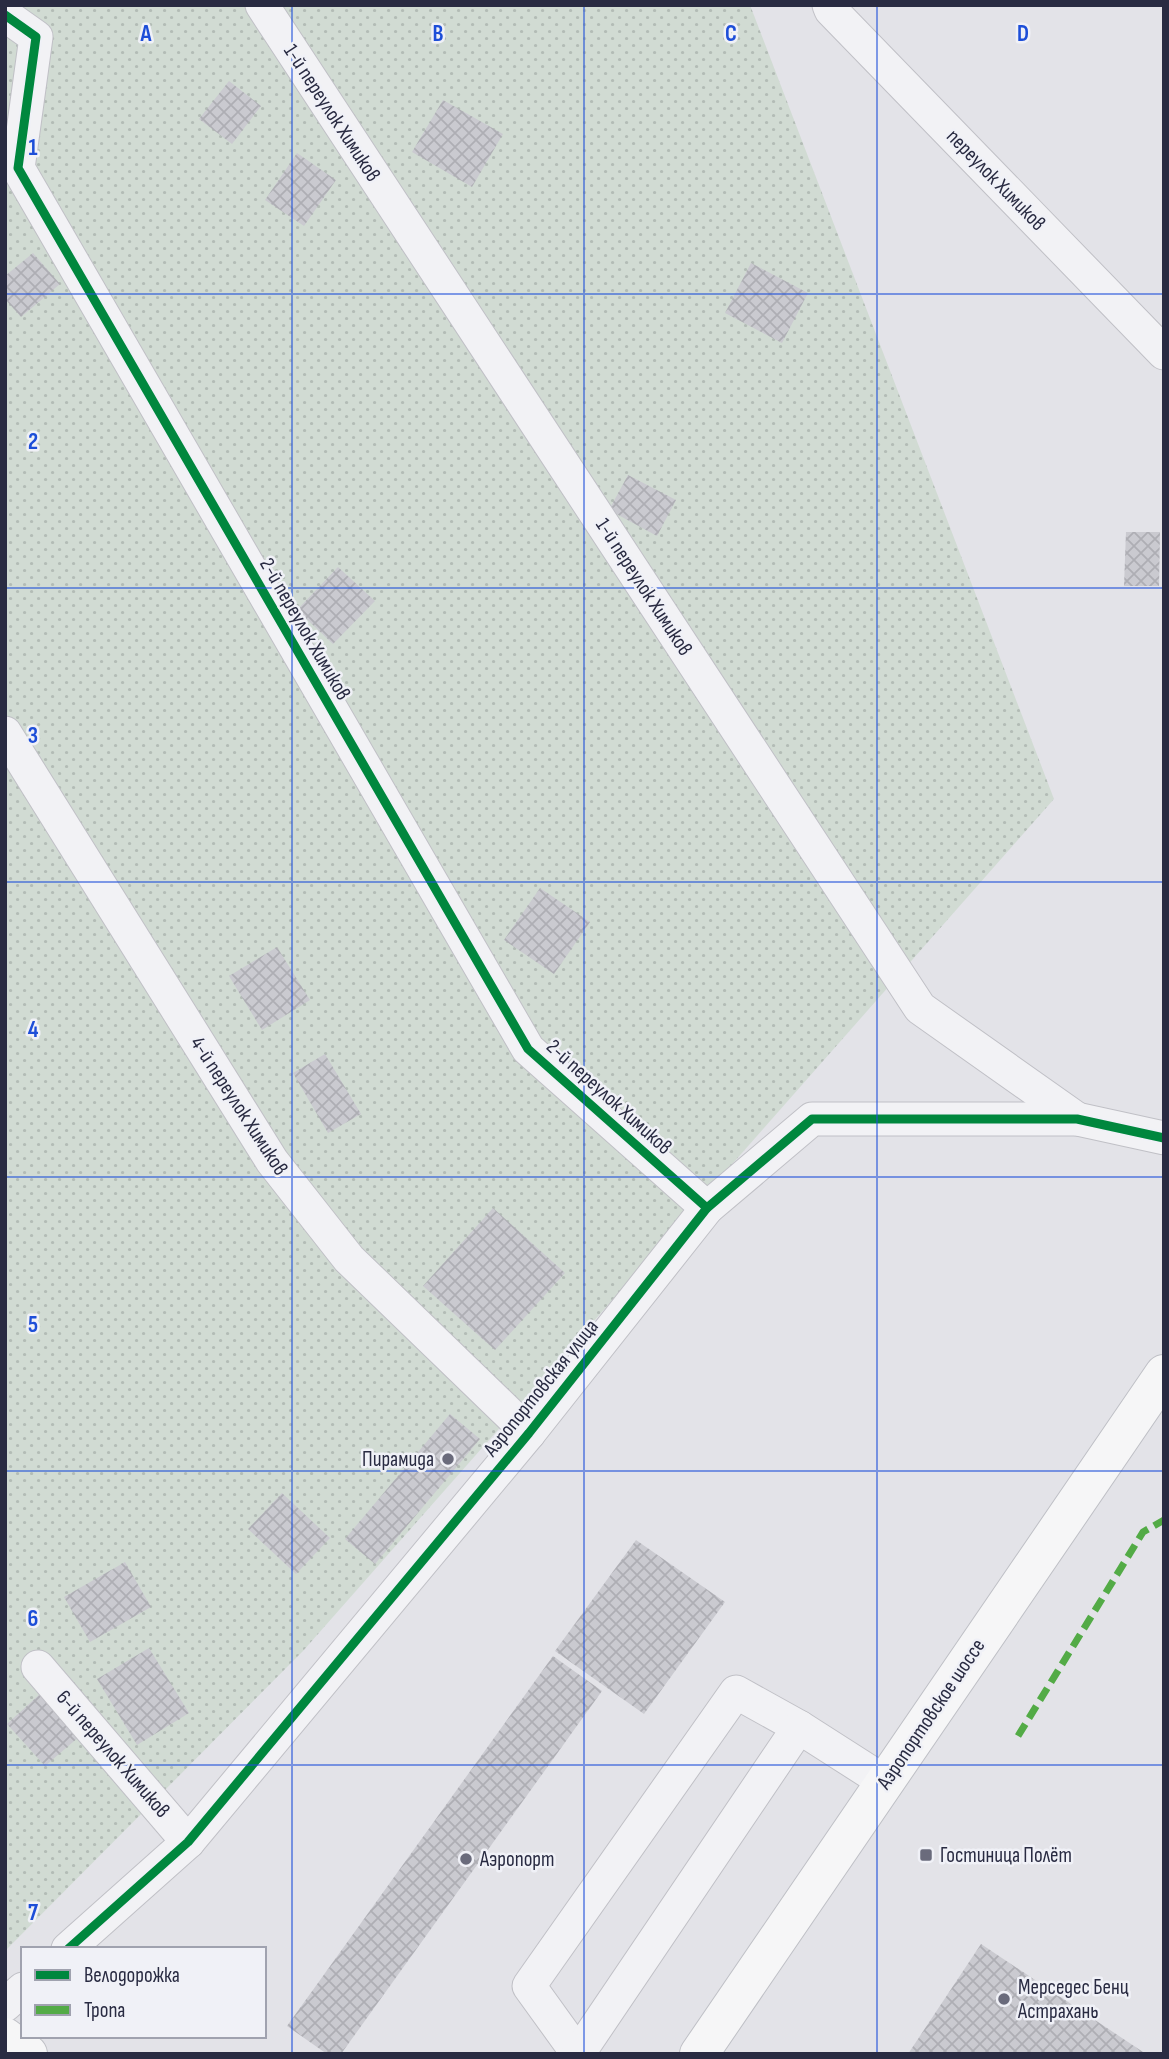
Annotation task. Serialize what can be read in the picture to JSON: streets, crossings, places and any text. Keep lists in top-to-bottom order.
{
  "streets": {
    "main road": ["Аэропортовское шоссе"],
    "street": [
      "1-й переулок Химиков",
      "переулок Химиков",
      "2-й переулок Химиков",
      "4-й переулок Химиков",
      "Аэропортовская улица",
      "6-й переулок Химиков"
    ]
  },
  "crossings": [
    ["1-й переулок Химиков", "Аэропортовская улица"],
    ["2-й переулок Химиков", "Аэропортовская улица"],
    ["4-й переулок Химиков", "Аэропортовская улица"],
    ["Аэропортовская улица", "6-й переулок Химиков"]
  ],
  "places": {
    "other": ["Пирамида", "Аэропорт", "Мерседес Бенц Астрахань"],
    "transit": ["Гостиница Полёт"]
  },
  "legend": ["Велодорожка", "Тропа"],
  "grid": {
    "columns": [
      "A",
      "B",
      "C",
      "D"
    ],
    "rows": [
      "1",
      "2",
      "3",
      "4",
      "5",
      "6",
      "7"
    ]
  }
}
